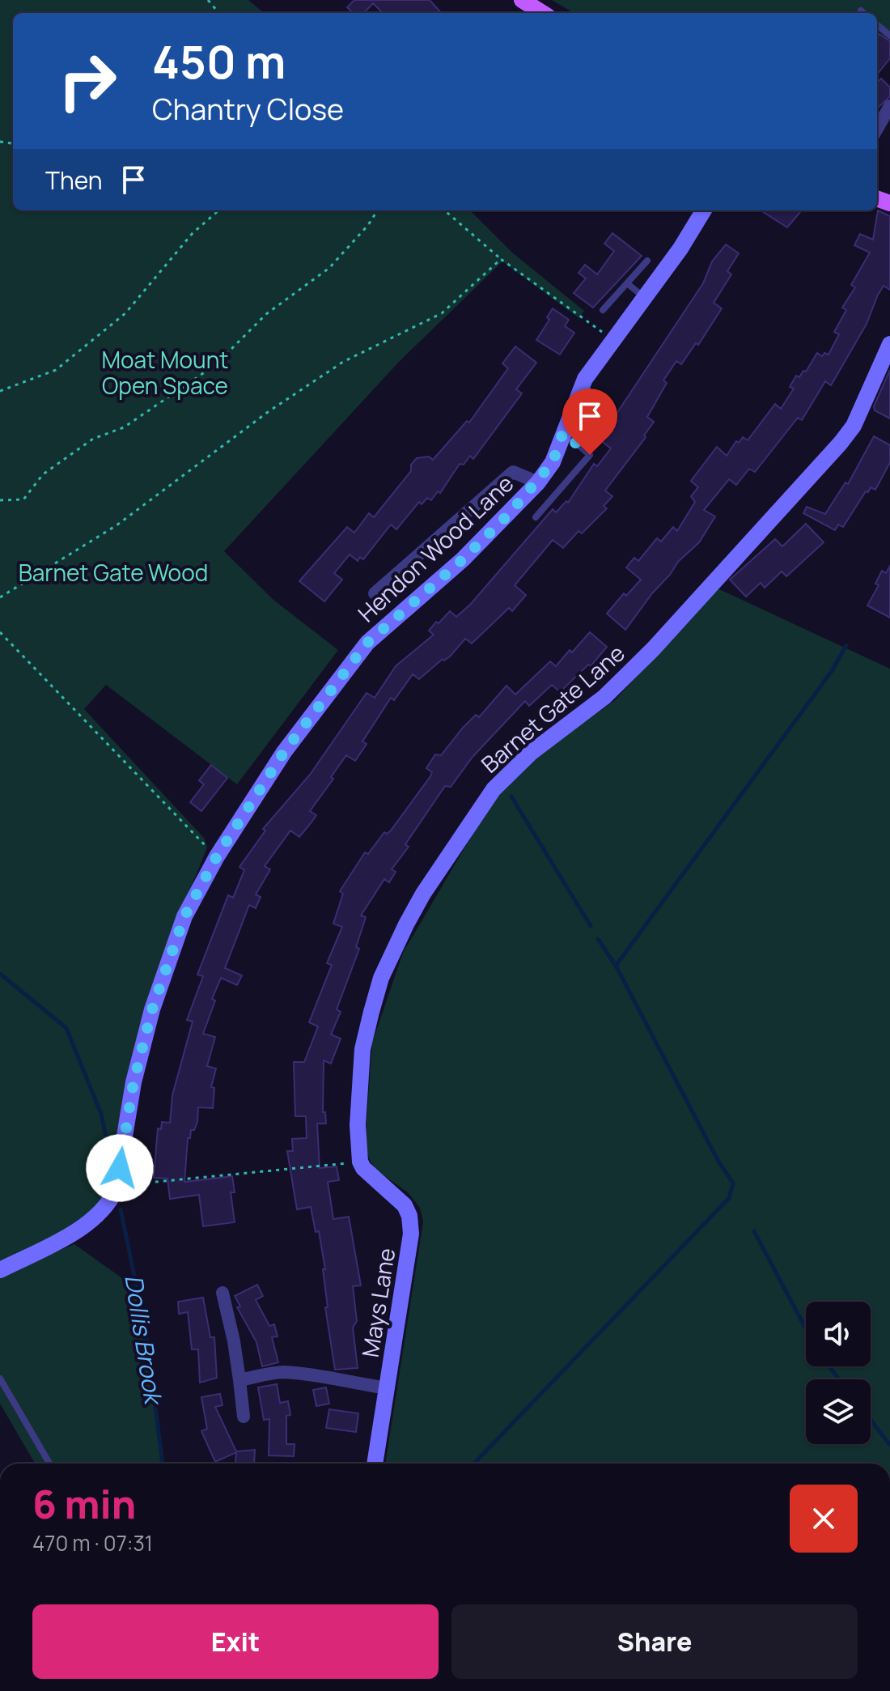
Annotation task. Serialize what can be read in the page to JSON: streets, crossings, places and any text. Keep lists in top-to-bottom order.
{
  "streets": {
    "street": ["Hendon Wood Lane", "Barnet Gate Lane", "Mays Lane"]
  },
  "crossings": [
    ["Barnet Gate Lane", "Mays Lane"]
  ],
  "water": ["Dollis Brook"],
  "parks": ["Moat Mount Open Space", "Barnet Gate Wood"],
  "page": {
    "turn": ["450 m", "Chantry Close"],
    "then": "Then",
    "heading": ["6 min", "470 m · 07:31"],
    "buttons": ["Exit", "Share"]
  }
}
